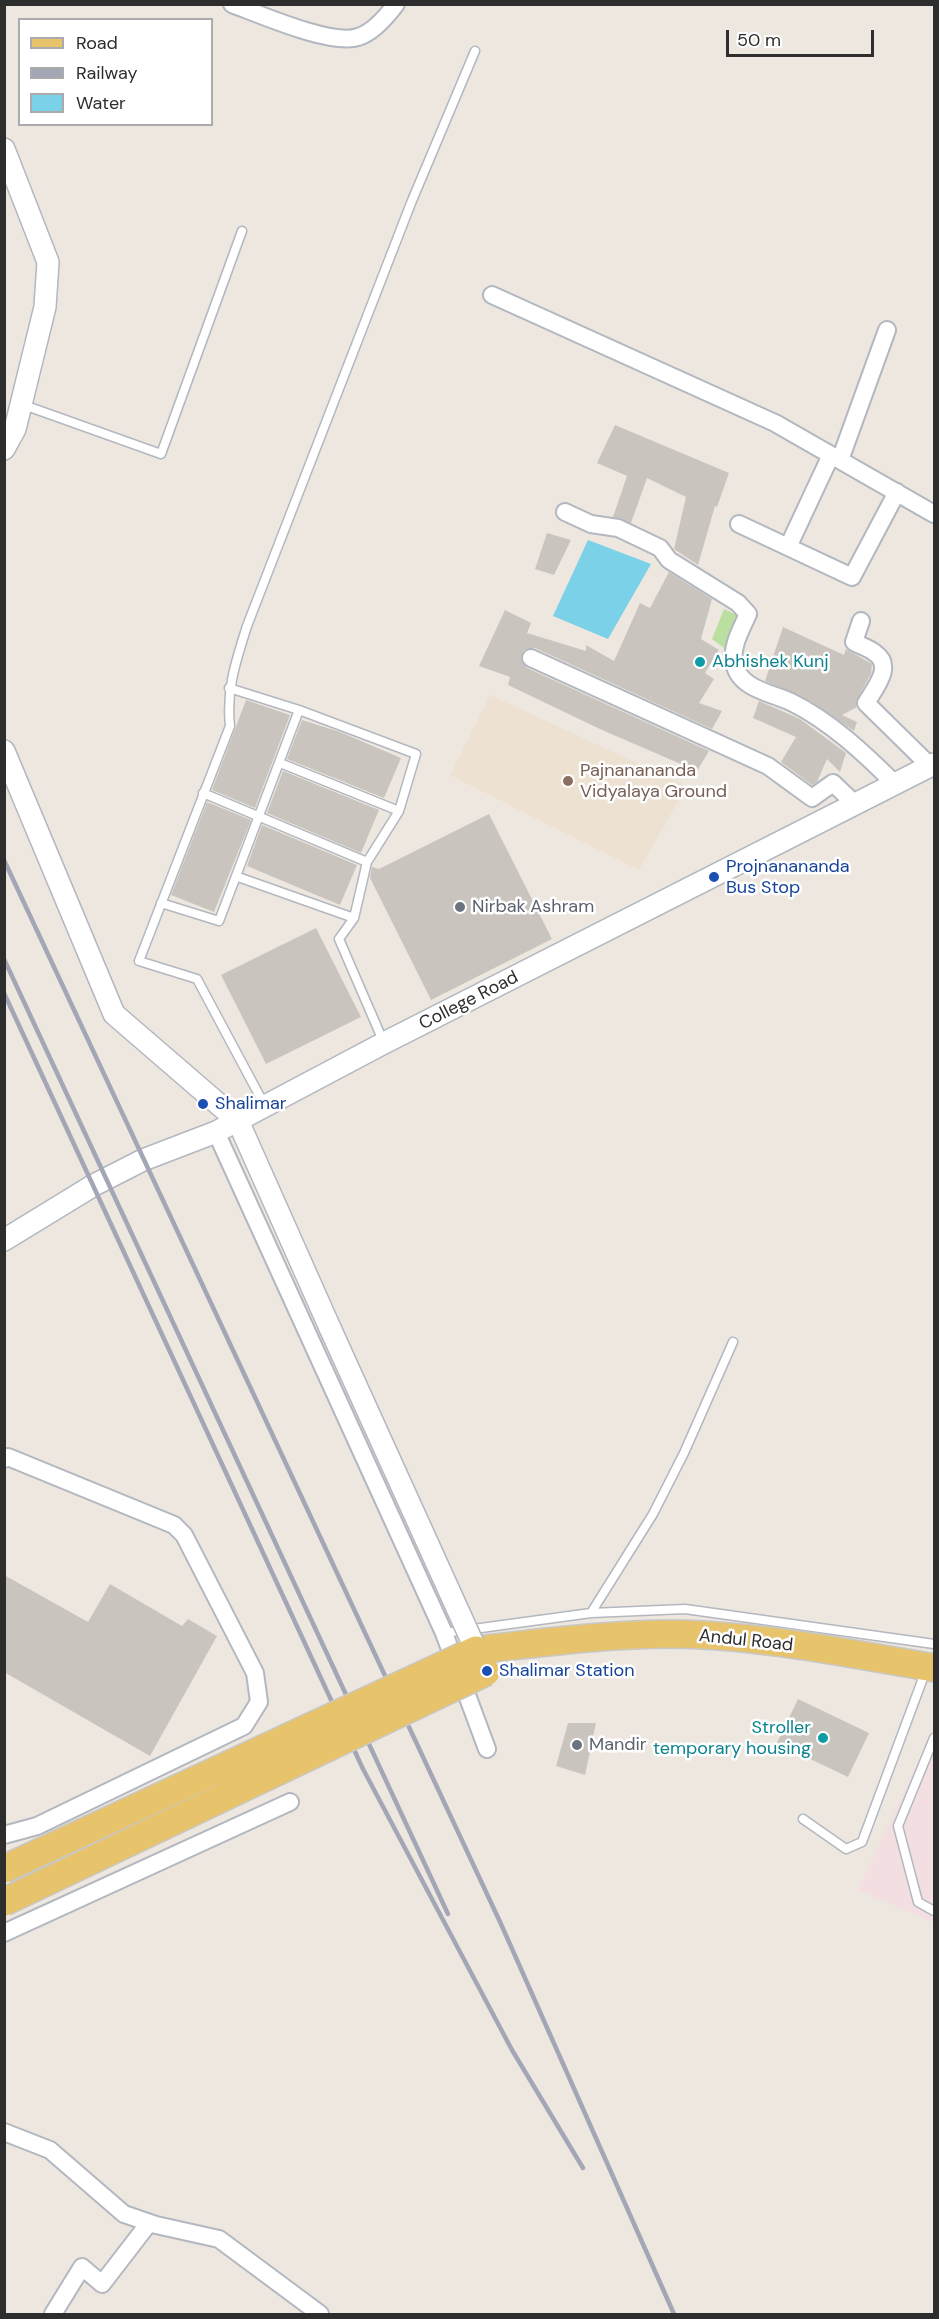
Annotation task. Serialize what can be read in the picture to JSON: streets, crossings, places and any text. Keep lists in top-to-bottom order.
{
  "streets": {
    "main road": ["Andul Road"],
    "street": ["College Road"]
  },
  "places": [
    "Abhishek Kunj",
    "Pajnanananda Vidyalaya Ground",
    "Projnanananda Bus Stop",
    "Nirbak Ashram",
    "Shalimar",
    "Shalimar Station",
    "Stroller temporary housing",
    "Mandir"
  ],
  "legend": ["Road", "Railway", "Water"],
  "scale_bar": "50 m"
}
